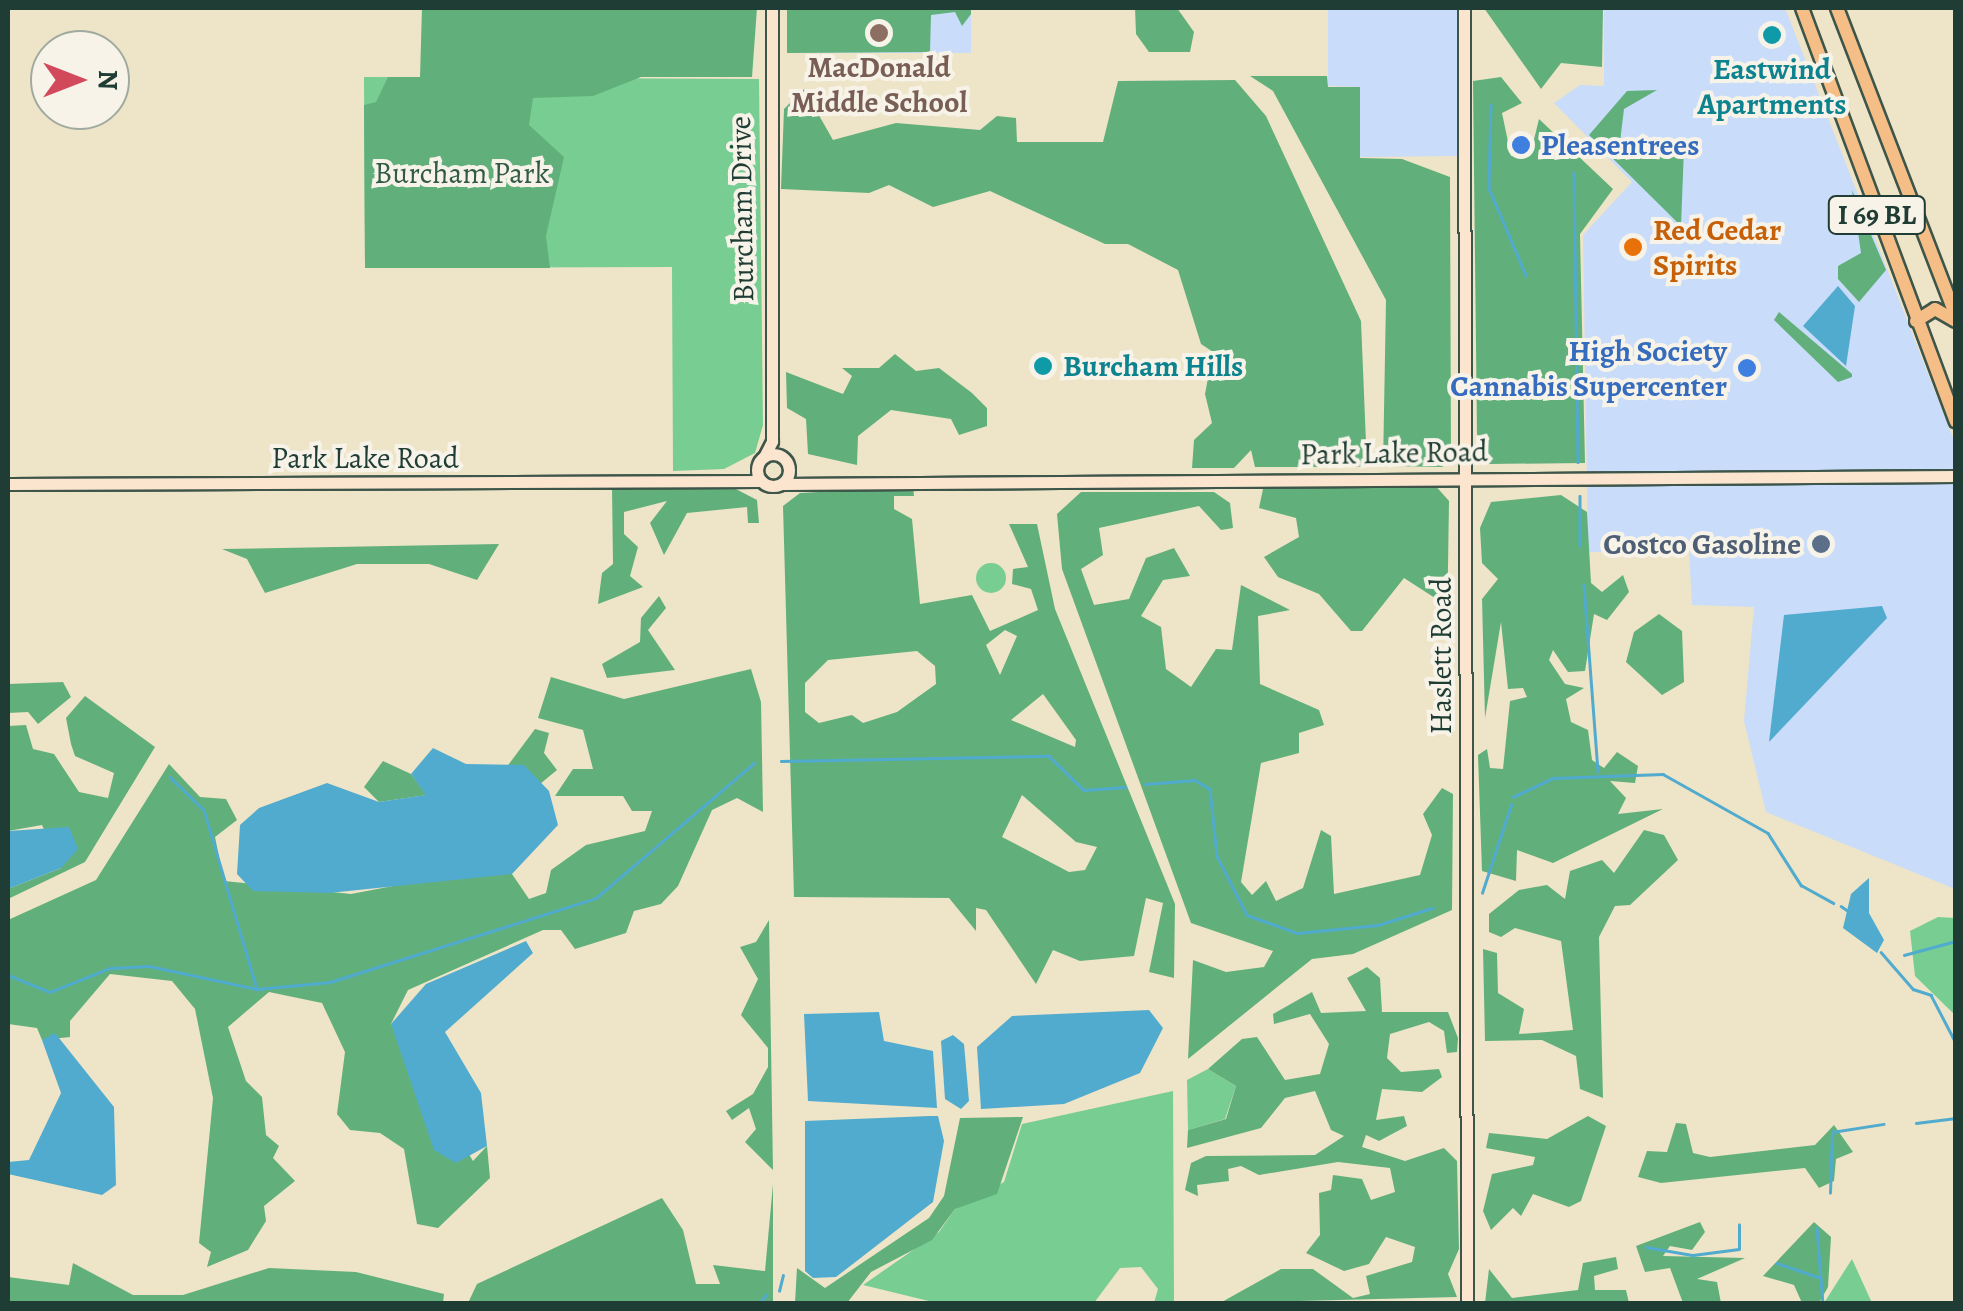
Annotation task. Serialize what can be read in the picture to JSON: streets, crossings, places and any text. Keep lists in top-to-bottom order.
{
  "streets": {
    "main road": ["I 69 BL"],
    "street": ["Burcham Drive", "Park Lake Road", "Haslett Road"]
  },
  "crossings": [
    ["Burcham Drive", "Park Lake Road"],
    ["Park Lake Road", "Haslett Road"]
  ],
  "parks": ["Burcham Park"],
  "places": [
    "MacDonald Middle School",
    "Eastwind Apartments",
    "Pleasentrees",
    "Red Cedar Spirits",
    "Burcham Hills",
    "High Society Cannabis Supercenter",
    "Costco Gasoline"
  ],
  "north": "right"
}
